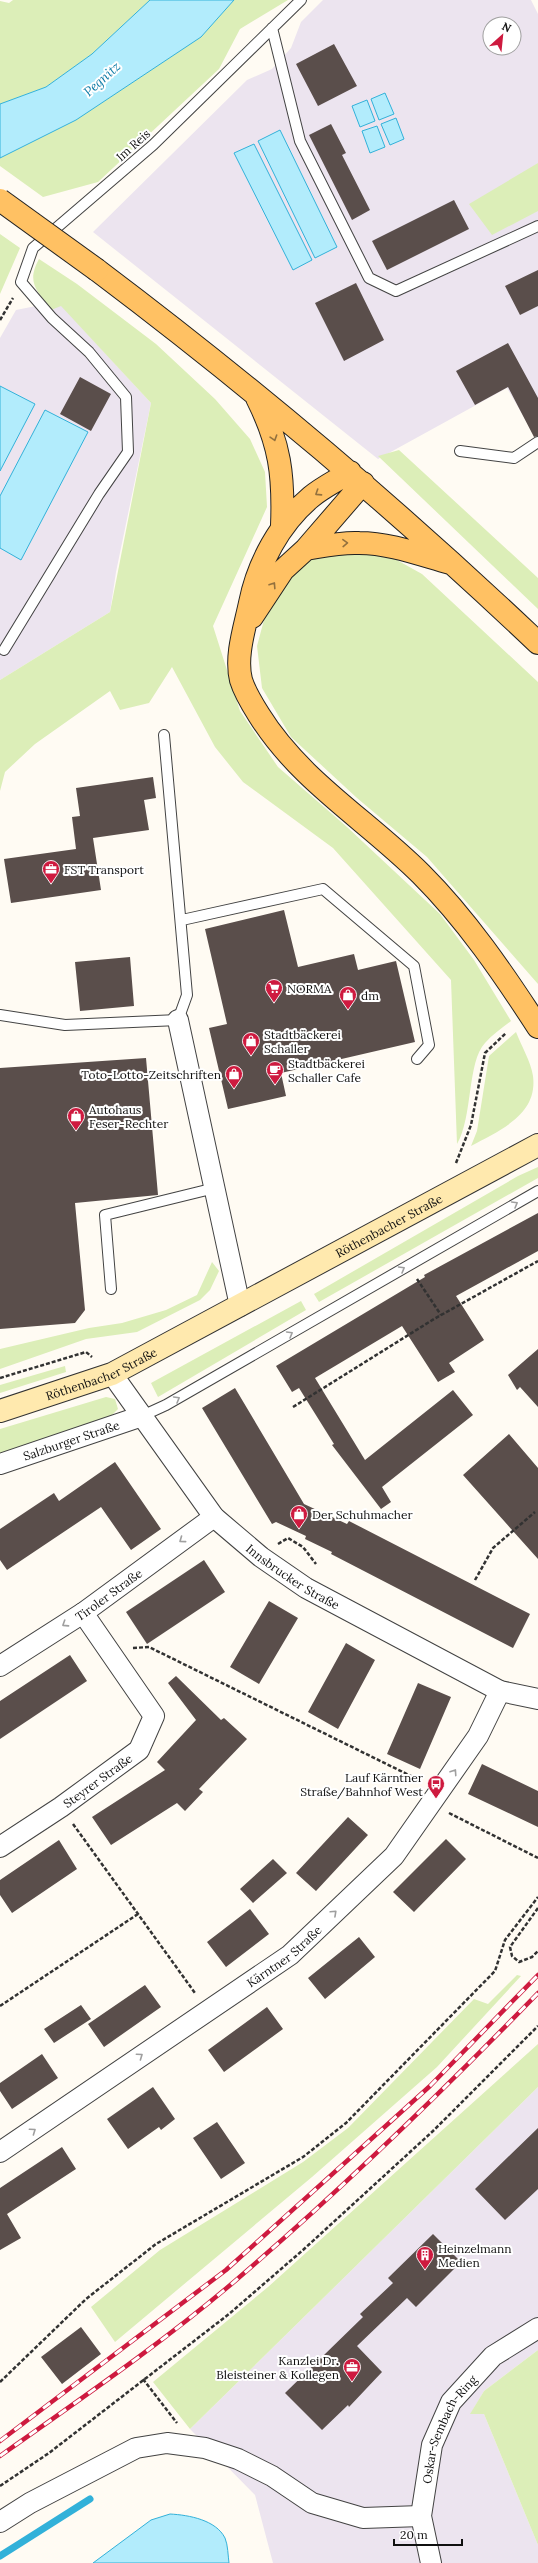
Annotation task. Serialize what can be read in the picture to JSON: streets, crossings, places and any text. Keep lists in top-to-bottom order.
{
  "streets": {
    "main road": ["Röthenbacher Straße"],
    "street": [
      "Salzburger Straße",
      "Innsbrucker Straße",
      "Tiroler Straße",
      "Steyrer Straße",
      "Kärntner Straße",
      "Oskar-Sembach-Ring"
    ],
    "lane": ["Im Reis"]
  },
  "crossings": [
    ["Röthenbacher Straße", "Innsbrucker Straße"],
    ["Salzburger Straße", "Innsbrucker Straße"],
    ["Innsbrucker Straße", "Tiroler Straße"],
    ["Innsbrucker Straße", "Kärntner Straße"],
    ["Tiroler Straße", "Steyrer Straße"]
  ],
  "one_way": ["Tiroler Straße", "Kärntner Straße"],
  "water": ["Pegnitz"],
  "places": {
    "office": ["FST Transport", "Kanzlei Dr. Bleisteiner & Kollegen"],
    "supermarket": ["NORMA"],
    "shop": [
      "dm",
      "Stadtbäckerei Schaller",
      "Toto-Lotto-Zeitschriften",
      "Autohaus Feser-Rechter",
      "Der Schuhmacher"
    ],
    "cafe": ["Stadtbäckerei Schaller Cafe"],
    "bus stop": ["Lauf Kärntner Straße/Bahnhof West"],
    "building": ["Heinzelmann Medien"]
  },
  "scale_bar": "20 m",
  "north": "top right"
}
